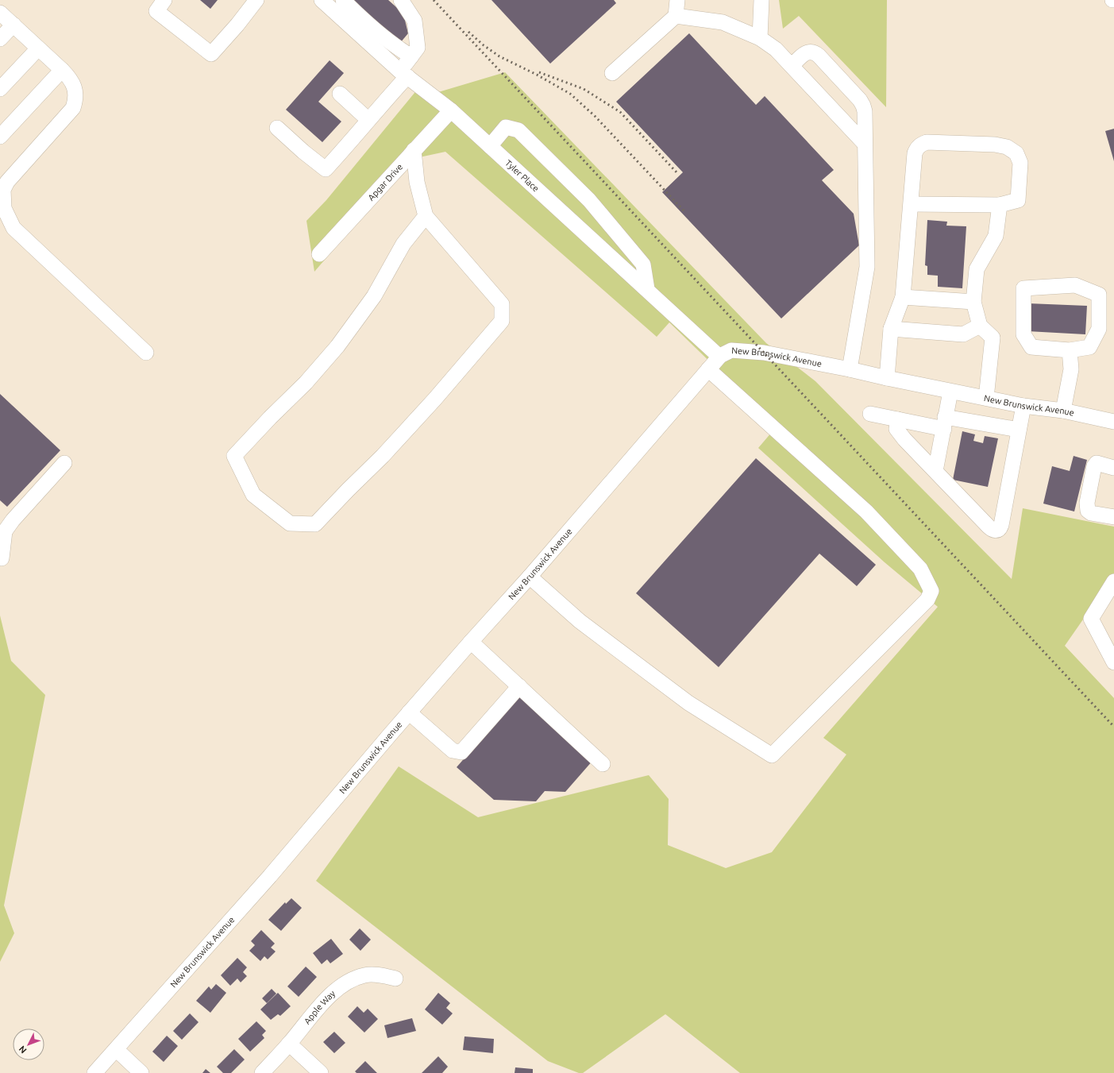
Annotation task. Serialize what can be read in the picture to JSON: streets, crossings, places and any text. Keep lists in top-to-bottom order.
{
  "streets": {
    "street": [
      "Tyler Place",
      "Apgar Drive",
      "New Brunswick Avenue",
      "Apple Way"
    ]
  },
  "crossings": [
    ["Tyler Place", "Apgar Drive"],
    ["Tyler Place", "New Brunswick Avenue"]
  ],
  "north": "bottom left"
}
